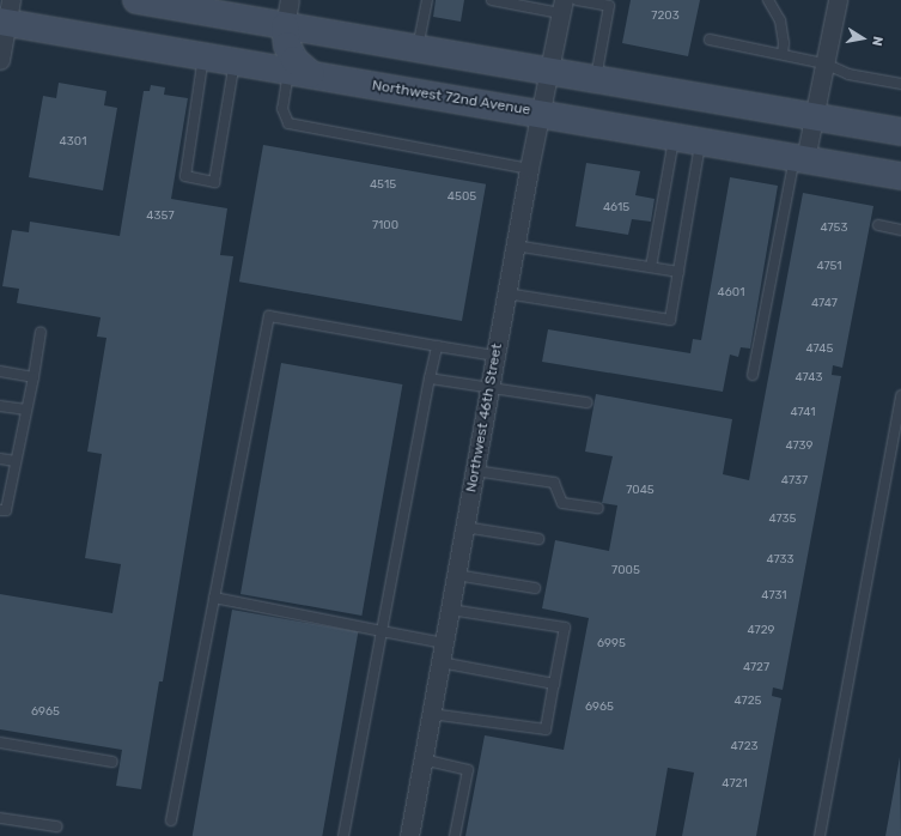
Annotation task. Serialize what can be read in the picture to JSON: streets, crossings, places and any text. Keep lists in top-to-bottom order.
{
  "streets": {
    "main road": ["Northwest 72nd Avenue"],
    "street": ["Northwest 46th Street"]
  },
  "crossings": [
    ["Northwest 72nd Avenue", "Northwest 46th Street"]
  ],
  "house_numbers": [
    "7203",
    "4301",
    "4515",
    "4505",
    "4615",
    "4357",
    "7100",
    "4753",
    "4751",
    "4601",
    "4747",
    "4745",
    "4743",
    "4741",
    "4739",
    "4737",
    "7045",
    "4735",
    "4733",
    "7005",
    "4731",
    "4729",
    "6995",
    "4727",
    "4725",
    "6965",
    "6965",
    "4723",
    "4721"
  ],
  "north": "right"
}
